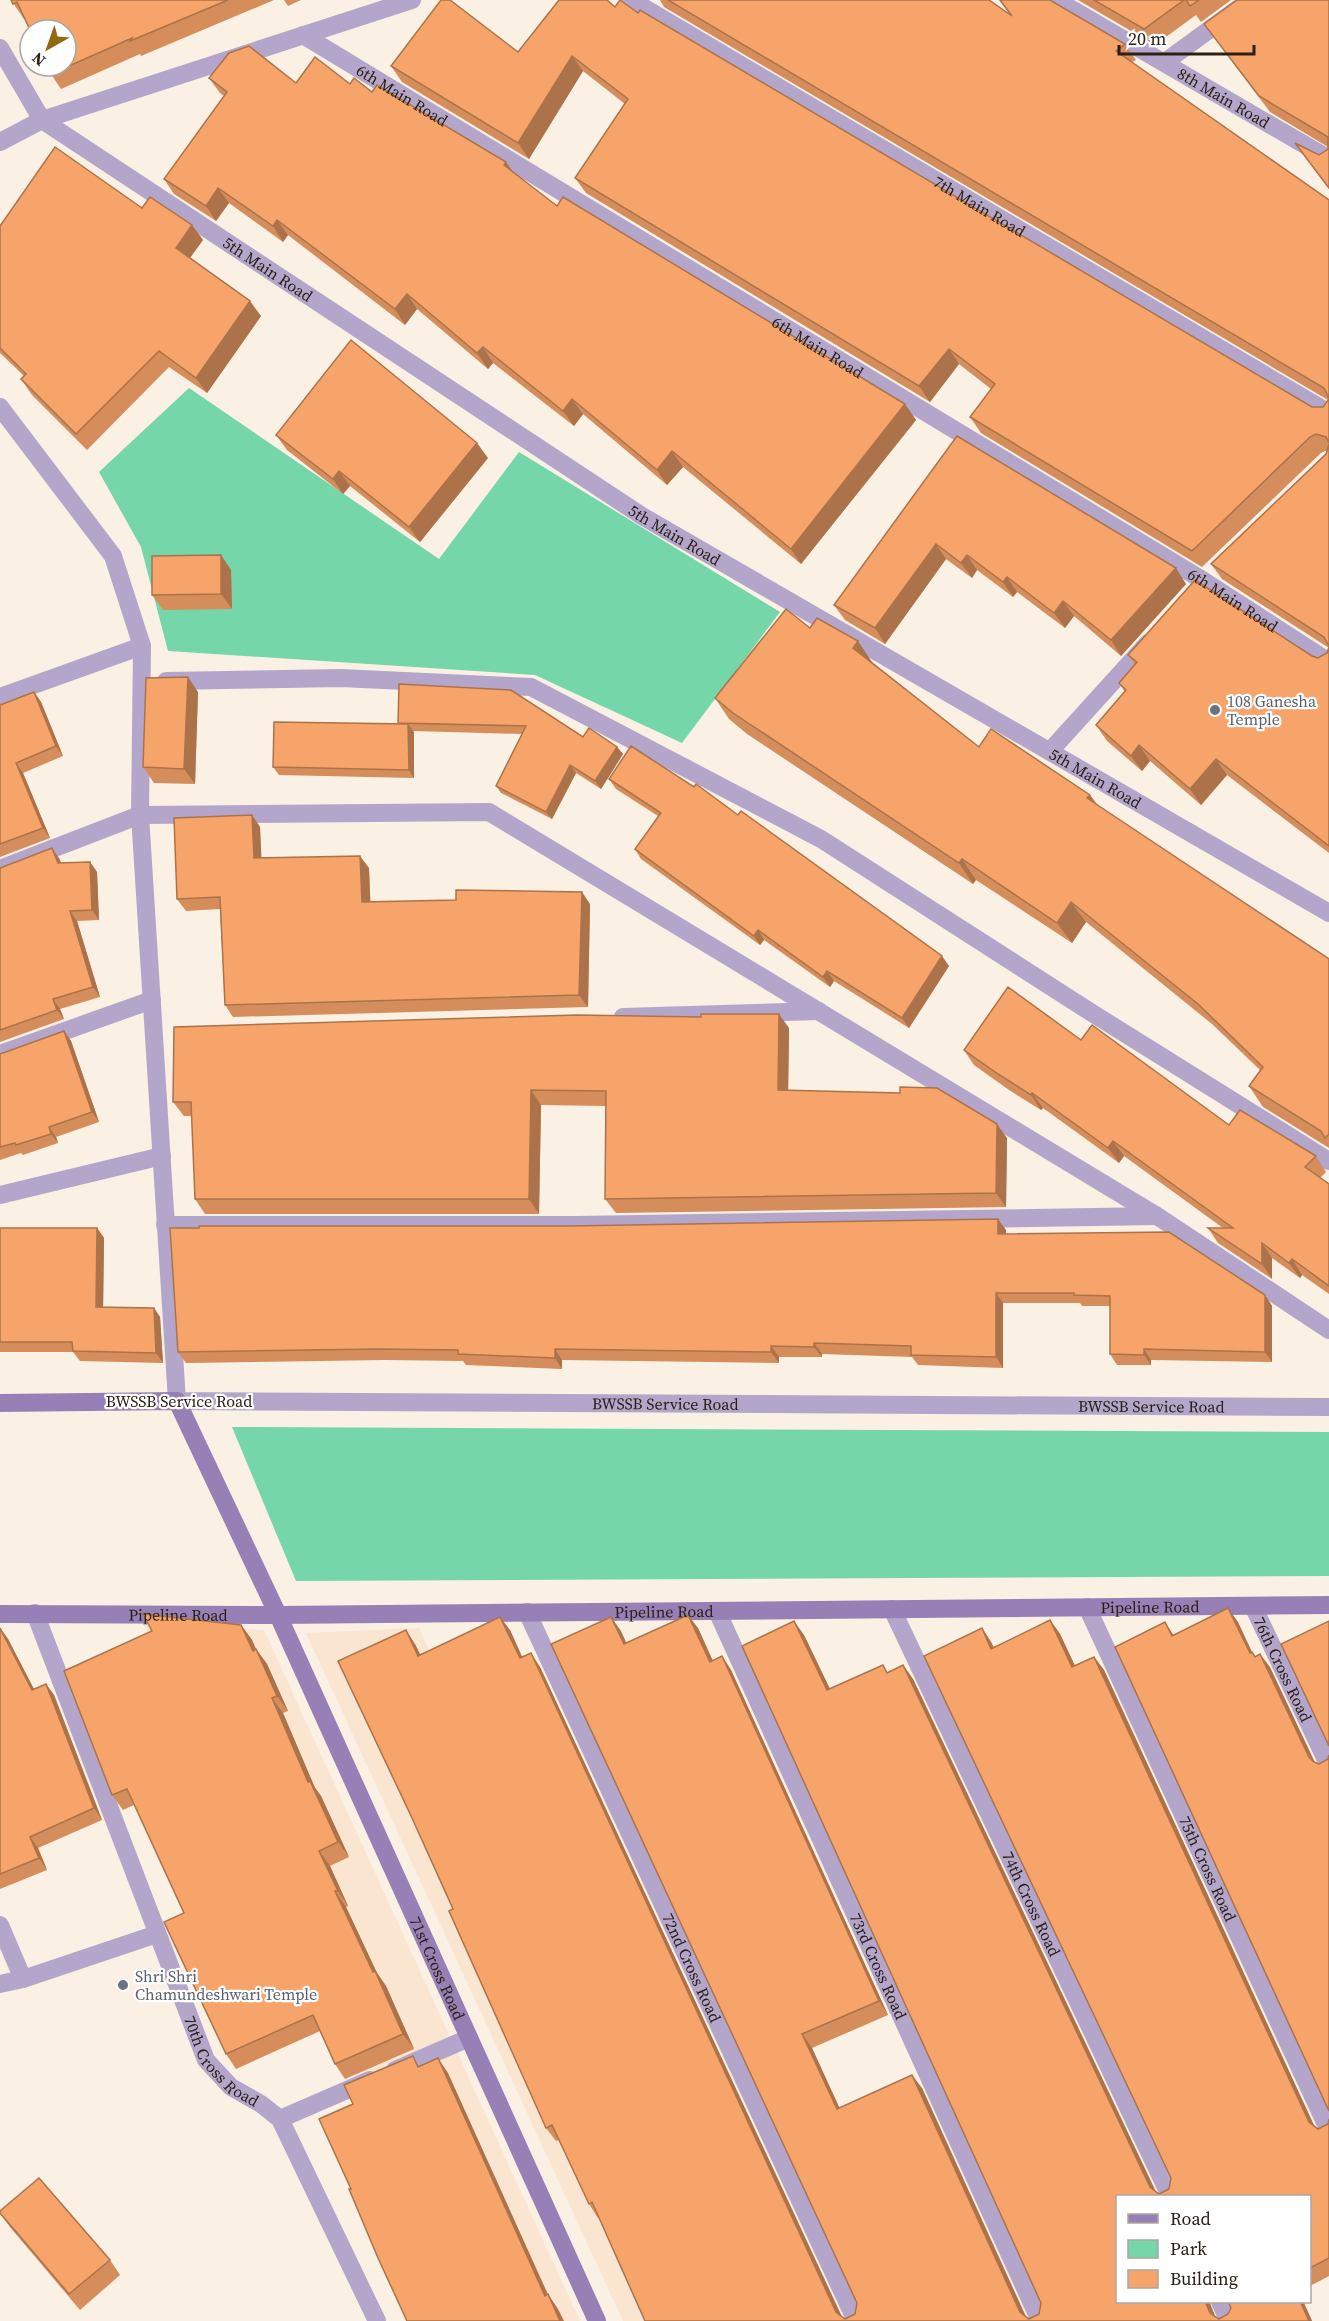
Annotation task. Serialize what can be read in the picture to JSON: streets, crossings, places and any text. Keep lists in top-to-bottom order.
{
  "streets": {
    "street": [
      "6th Main Road",
      "8th Main Road",
      "7th Main Road",
      "5th Main Road",
      "BWSSB Service Road",
      "Pipeline Road",
      "76th Cross Road",
      "75th Cross Road",
      "74th Cross Road",
      "73rd Cross Road",
      "72nd Cross Road",
      "71st Cross Road",
      "70th Cross Road"
    ]
  },
  "crossings": [
    ["BWSSB Service Road", "71st Cross Road"],
    ["Pipeline Road", "76th Cross Road"],
    ["Pipeline Road", "75th Cross Road"],
    ["Pipeline Road", "74th Cross Road"],
    ["Pipeline Road", "73rd Cross Road"],
    ["Pipeline Road", "72nd Cross Road"],
    ["Pipeline Road", "71st Cross Road"],
    ["Pipeline Road", "70th Cross Road"]
  ],
  "places": ["108 Ganesha Temple", "Shri Shri Chamundeshwari Temple"],
  "legend": ["Road", "Park", "Building"],
  "scale_bar": "20 m",
  "north": "bottom left"
}
